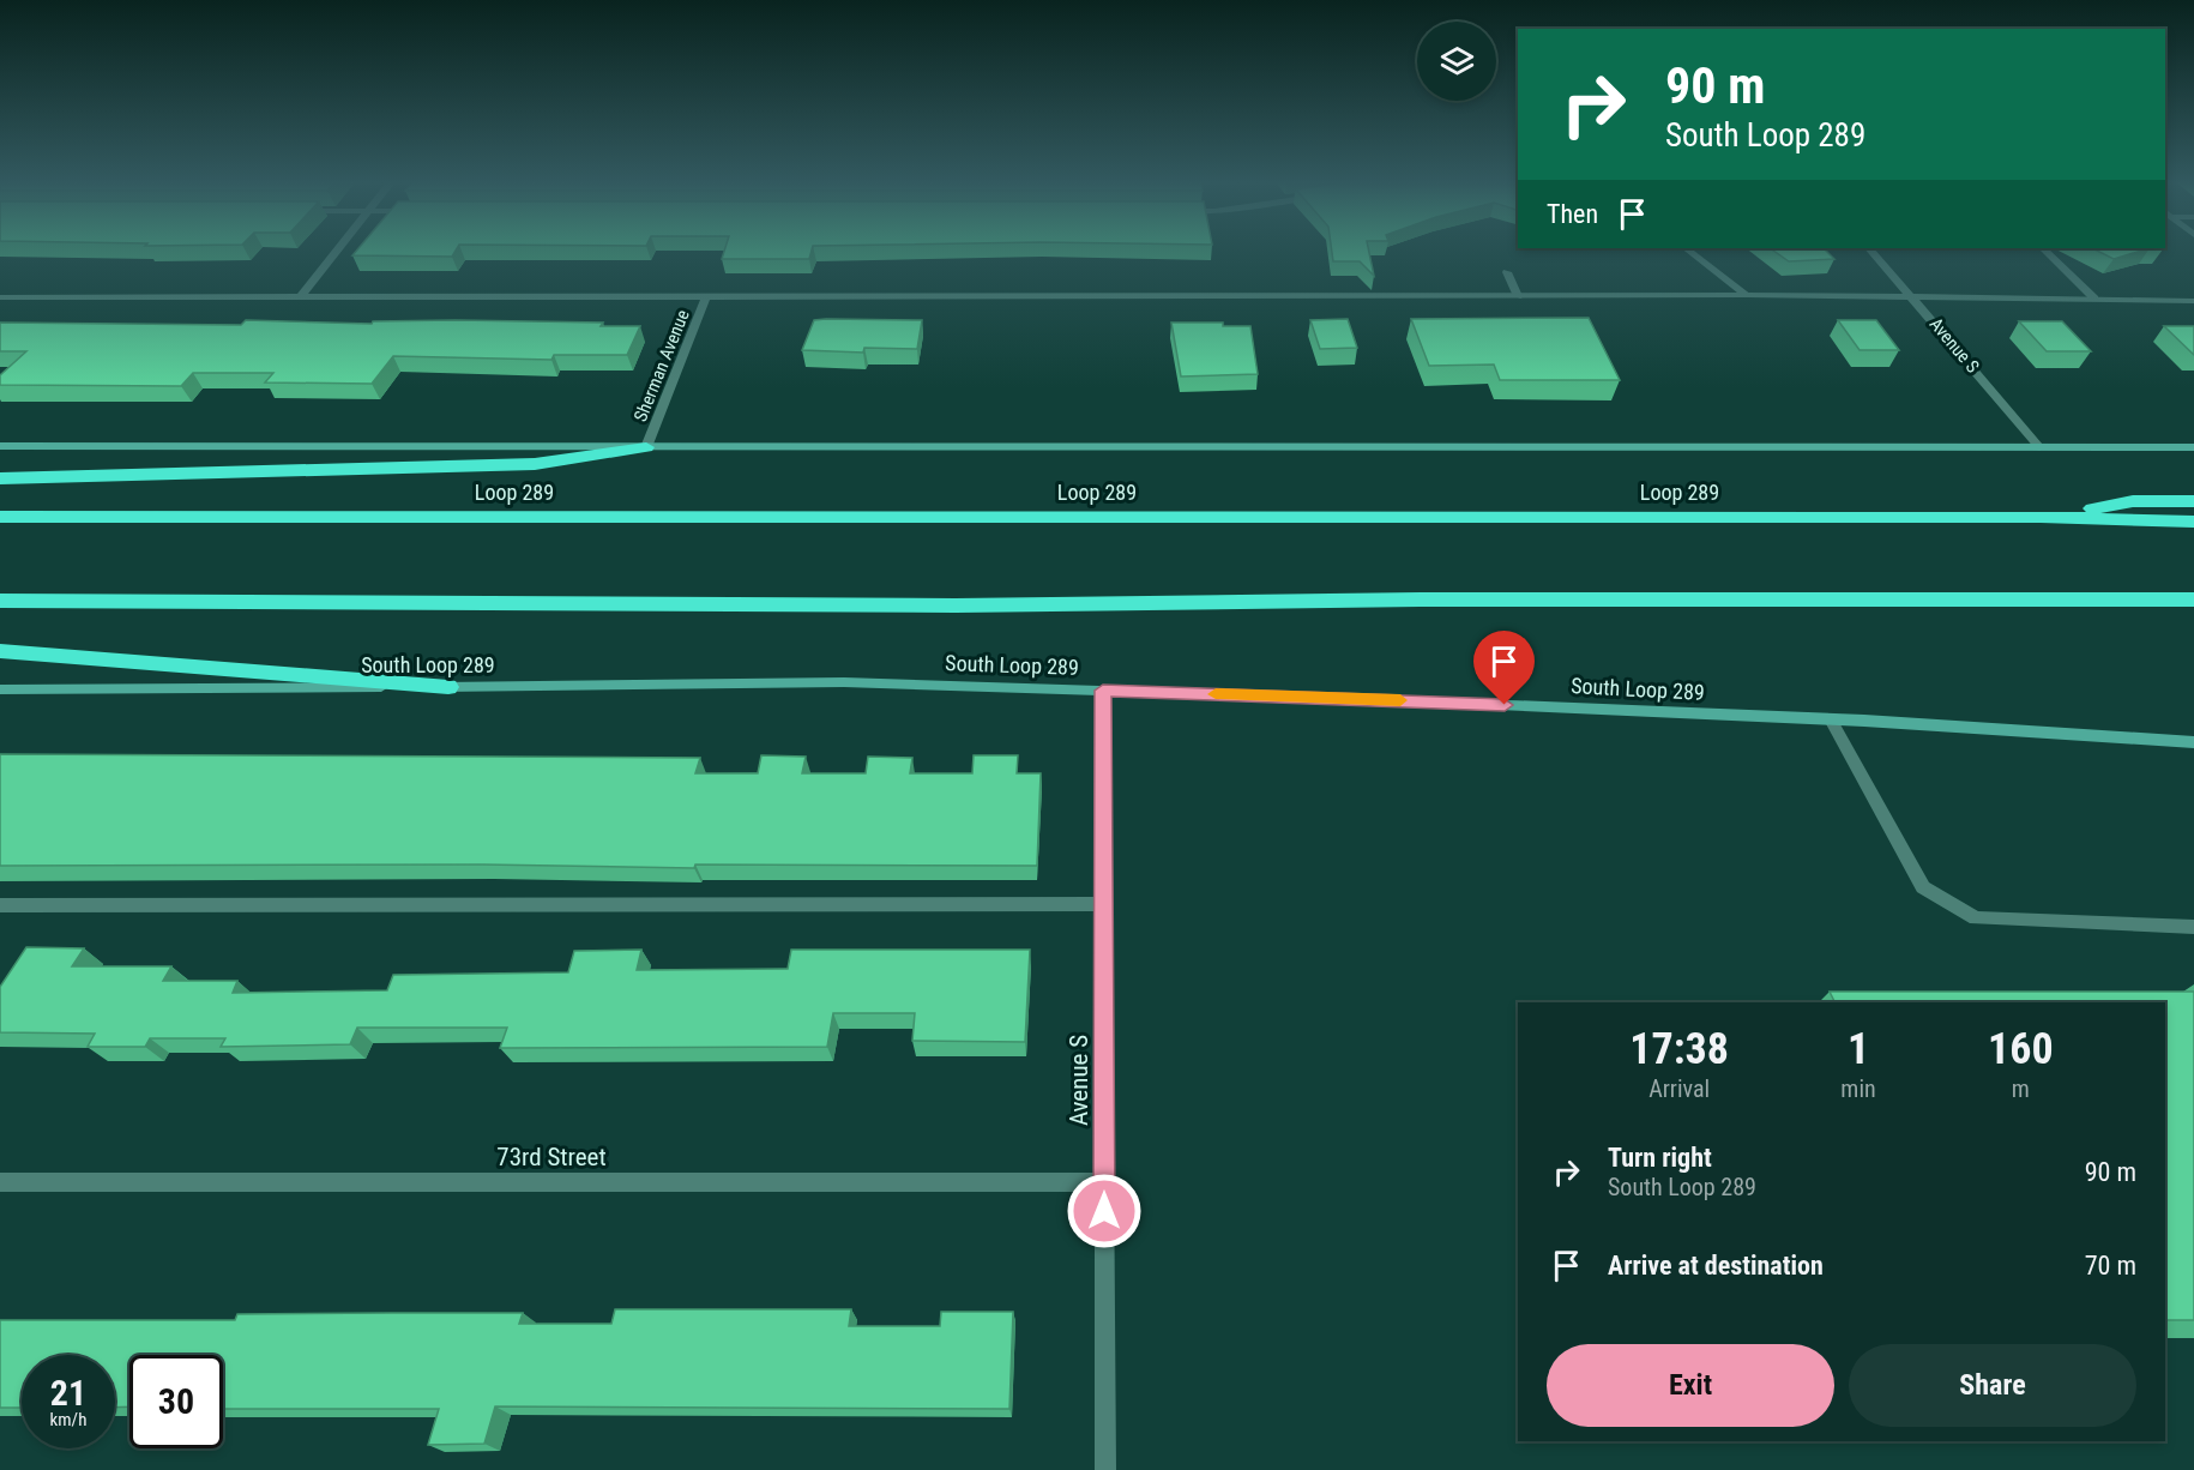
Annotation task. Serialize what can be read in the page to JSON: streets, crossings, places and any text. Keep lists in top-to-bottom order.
{
  "streets": {
    "highway": ["Loop 289"],
    "main road": ["South Loop 289"],
    "street": ["Avenue S", "Sherman Avenue", "73rd Street"]
  },
  "crossings": [
    ["Avenue S", "South Loop 289"],
    ["Avenue S", "73rd Street"]
  ],
  "page": {
    "turn": ["90 m", "South Loop 289"],
    "then": "Then",
    "eta": [
      "17:38",
      "Arrival",
      "1",
      "min",
      "160",
      "m"
    ],
    "list": [
      {
        "name": "Turn right",
        "note": "South Loop 289",
        "value": "90 m"
      },
      {
        "name": "Arrive at destination",
        "value": "70 m"
      }
    ],
    "buttons": ["Exit", "Share"],
    "speed": "21 km/h",
    "limit": "30"
  }
}
